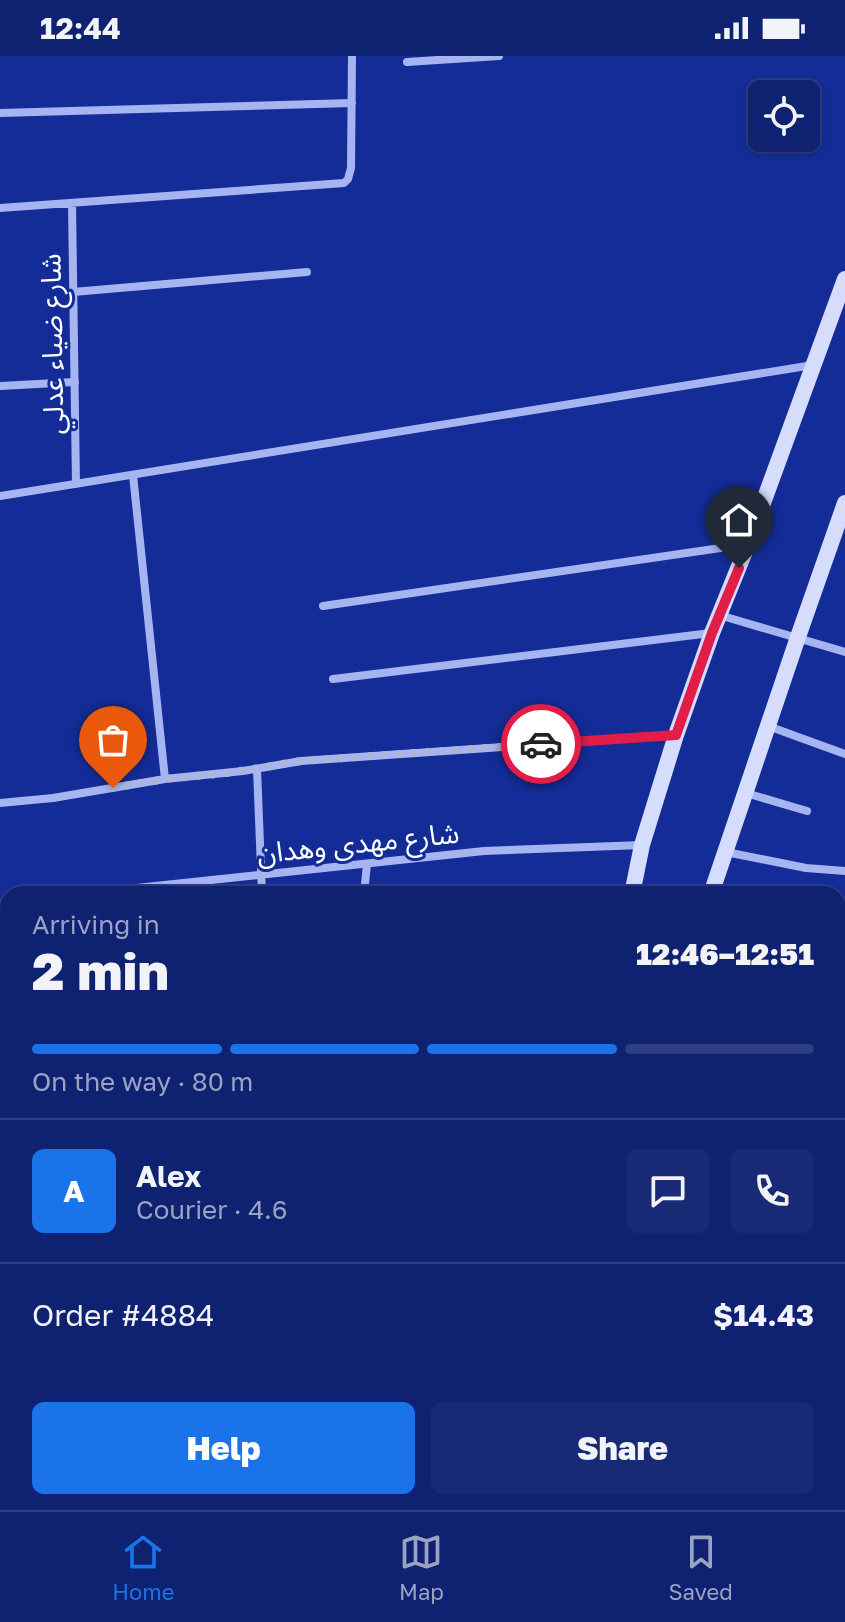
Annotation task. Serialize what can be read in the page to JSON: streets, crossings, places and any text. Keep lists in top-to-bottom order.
{
  "streets": {
    "street": ["شارع ضياء عدلي", "شارع مهدى وهدان"]
  },
  "page": {
    "status": "12:44",
    "heading": ["2 min", "Arriving in", "12:46–12:51"],
    "panel": [
      "Alex",
      "Courier · 4.6",
      "Order #4884",
      "$14.43"
    ],
    "bar": "On the way · 80 m",
    "round": "A",
    "buttons": ["Help", "Share"],
    "tabs": ["Home", "Map", "Saved"]
  }
}
